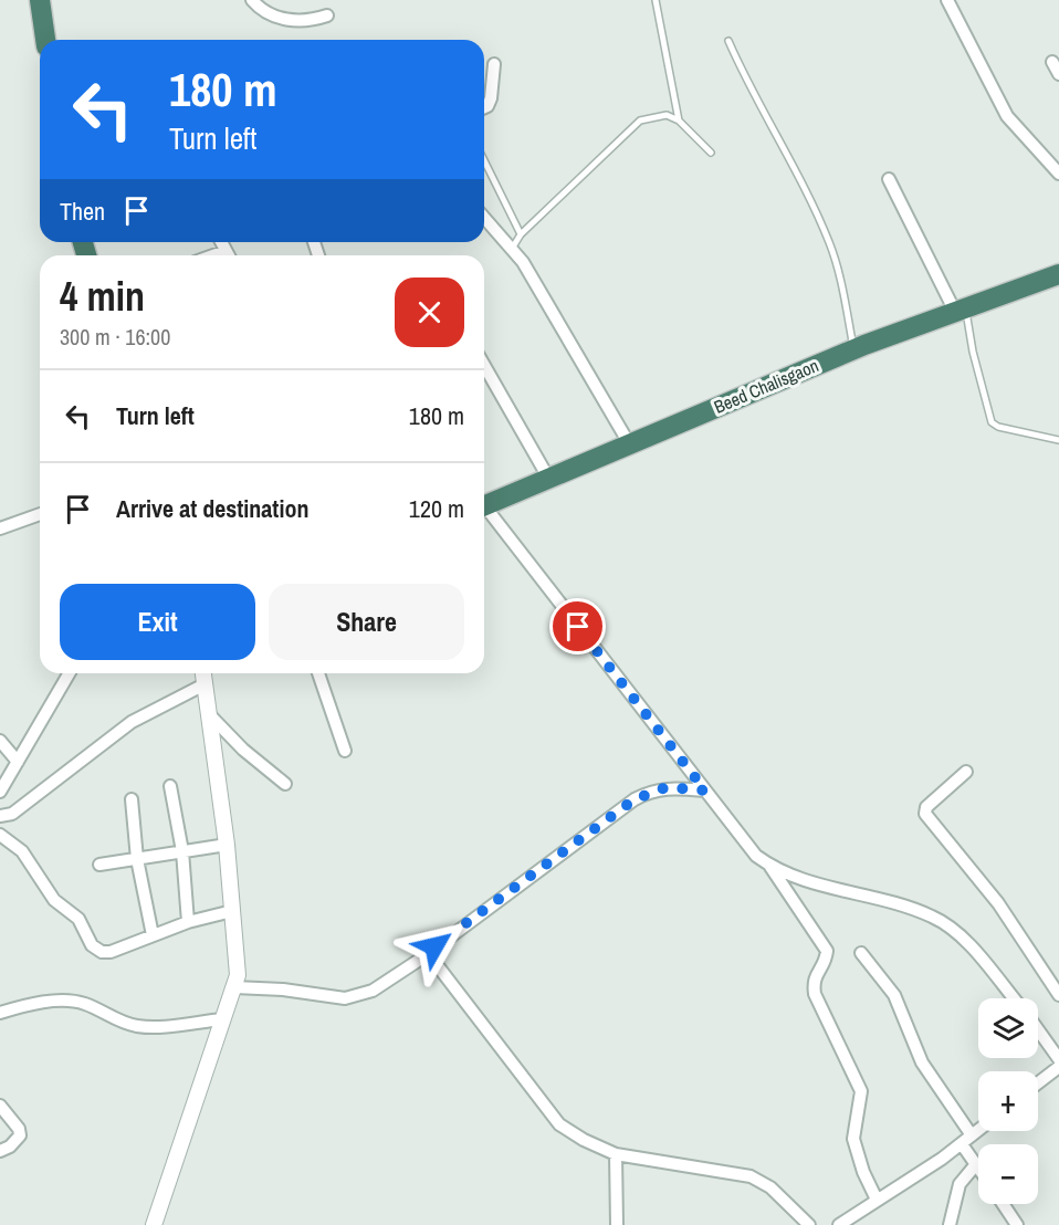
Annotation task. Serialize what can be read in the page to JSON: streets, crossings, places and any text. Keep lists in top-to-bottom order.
{
  "streets": {
    "highway": ["Beed Chalisgaon"]
  },
  "page": {
    "turn": ["180 m", "Turn left"],
    "then": "Then",
    "heading": ["4 min", "300 m · 16:00"],
    "list": [
      {
        "name": "Turn left",
        "value": "180 m"
      },
      {
        "name": "Arrive at destination",
        "value": "120 m"
      }
    ],
    "buttons": ["Exit", "Share"],
    "map_buttons": ["+", "−"]
  }
}
